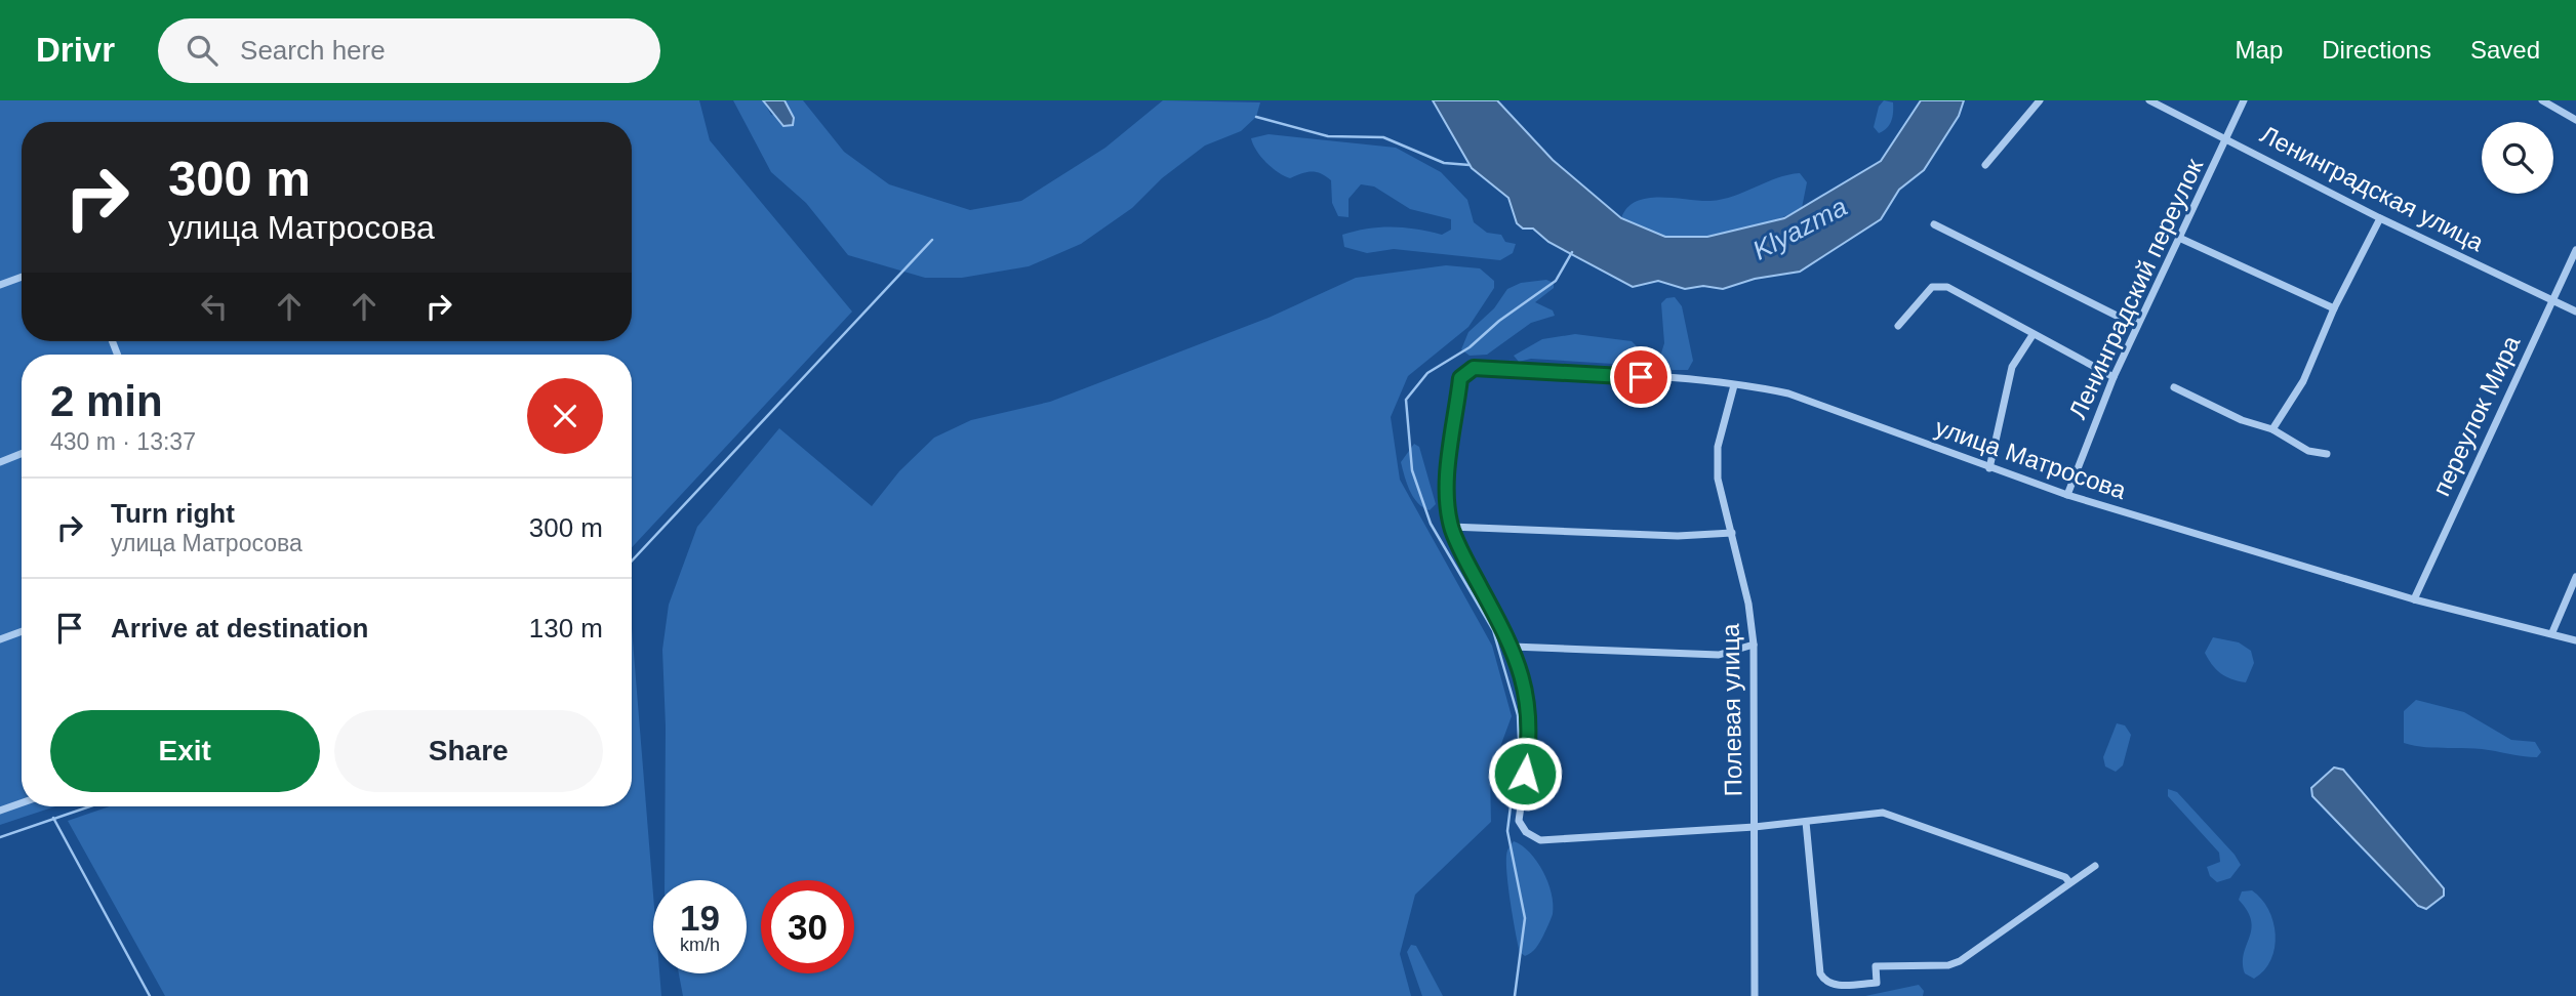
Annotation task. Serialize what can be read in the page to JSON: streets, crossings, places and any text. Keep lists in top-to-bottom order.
{
  "streets": {
    "street": [
      "Ленинградская улица",
      "Ленинградский переулок",
      "переулок Мира",
      "улица Матросова",
      "Полевая улица"
    ]
  },
  "crossings": [
    ["Ленинградская улица", "Ленинградский переулок"],
    ["Ленинградская улица", "переулок Мира"],
    ["Ленинградский переулок", "улица Матросова"],
    ["переулок Мира", "улица Матросова"],
    ["улица Матросова", "Полевая улица"]
  ],
  "water": ["Klyazma"],
  "page": {
    "header": "Drivr",
    "search": "Search here",
    "nav": ["Map", "Directions", "Saved"],
    "turn": ["300 m", "улица Матросова"],
    "heading": ["2 min", "430 m · 13:37"],
    "list": [
      {
        "name": "Turn right",
        "note": "улица Матросова",
        "value": "300 m"
      },
      {
        "name": "Arrive at destination",
        "value": "130 m"
      }
    ],
    "buttons": ["Exit", "Share"],
    "speed": "19 km/h",
    "limit": "30"
  }
}
